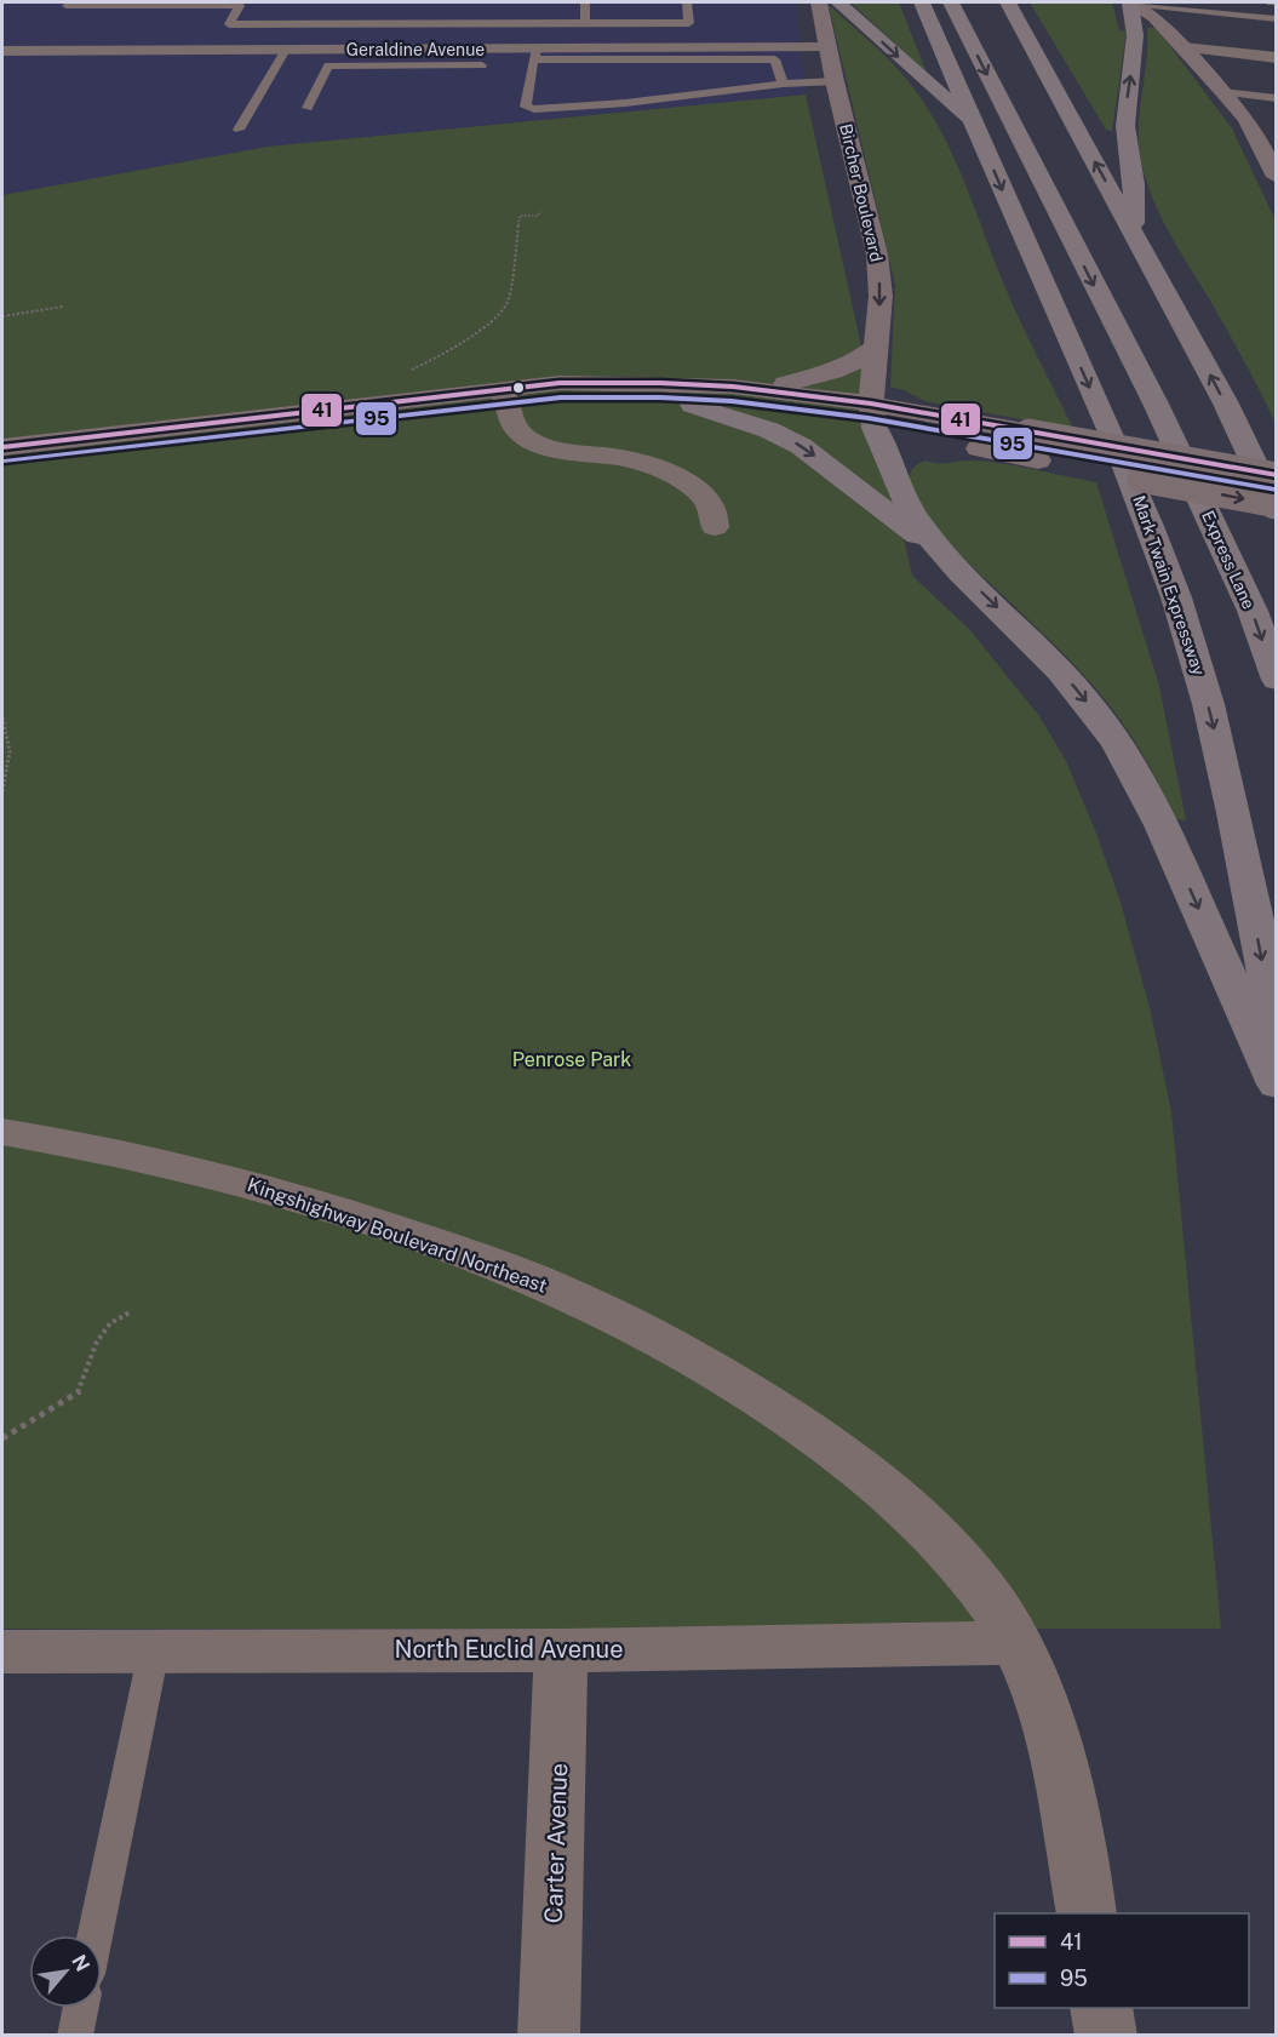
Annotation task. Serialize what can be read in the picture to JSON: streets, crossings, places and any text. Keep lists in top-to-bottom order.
{
  "streets": {
    "highway": ["Express Lane", "Mark Twain Expressway"],
    "main road": ["Bircher Boulevard"],
    "street": [
      "Geraldine Avenue",
      "Kingshighway Boulevard Northeast",
      "North Euclid Avenue",
      "Carter Avenue"
    ]
  },
  "crossings": [
    ["Geraldine Avenue", "Bircher Boulevard"],
    ["Kingshighway Boulevard Northeast", "North Euclid Avenue"],
    ["North Euclid Avenue", "Carter Avenue"]
  ],
  "one_way": ["Bircher Boulevard"],
  "parks": ["Penrose Park"],
  "lines": ["transit line 41", "transit line 95"],
  "legend": ["41", "95"],
  "north": "top right"
}
